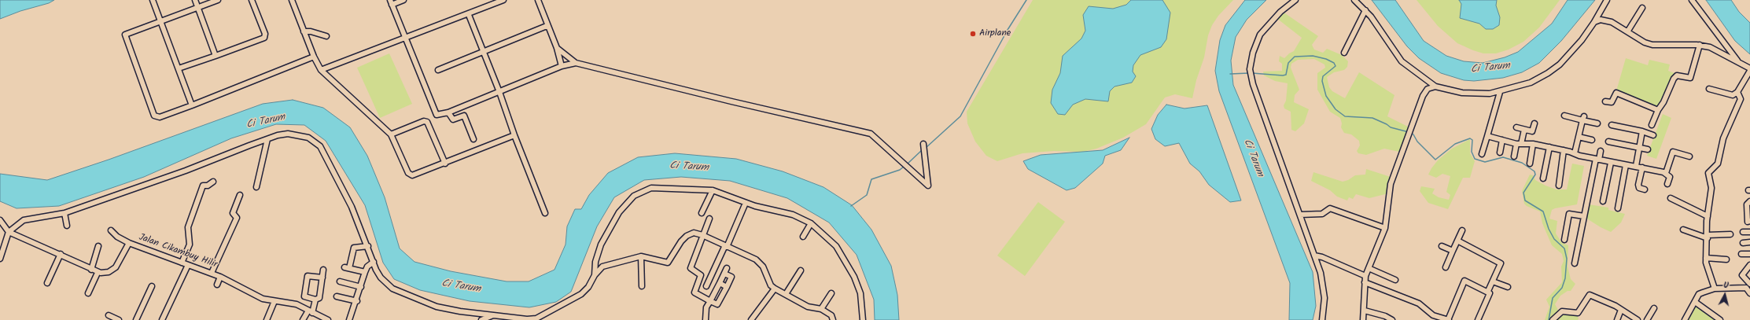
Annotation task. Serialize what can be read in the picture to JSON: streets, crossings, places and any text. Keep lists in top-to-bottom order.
{
  "streets": {
    "street": ["Jalan Cikambuy Hilir"]
  },
  "water": ["Ci Tarum"],
  "places": ["Airplane"],
  "north": "top"
}
